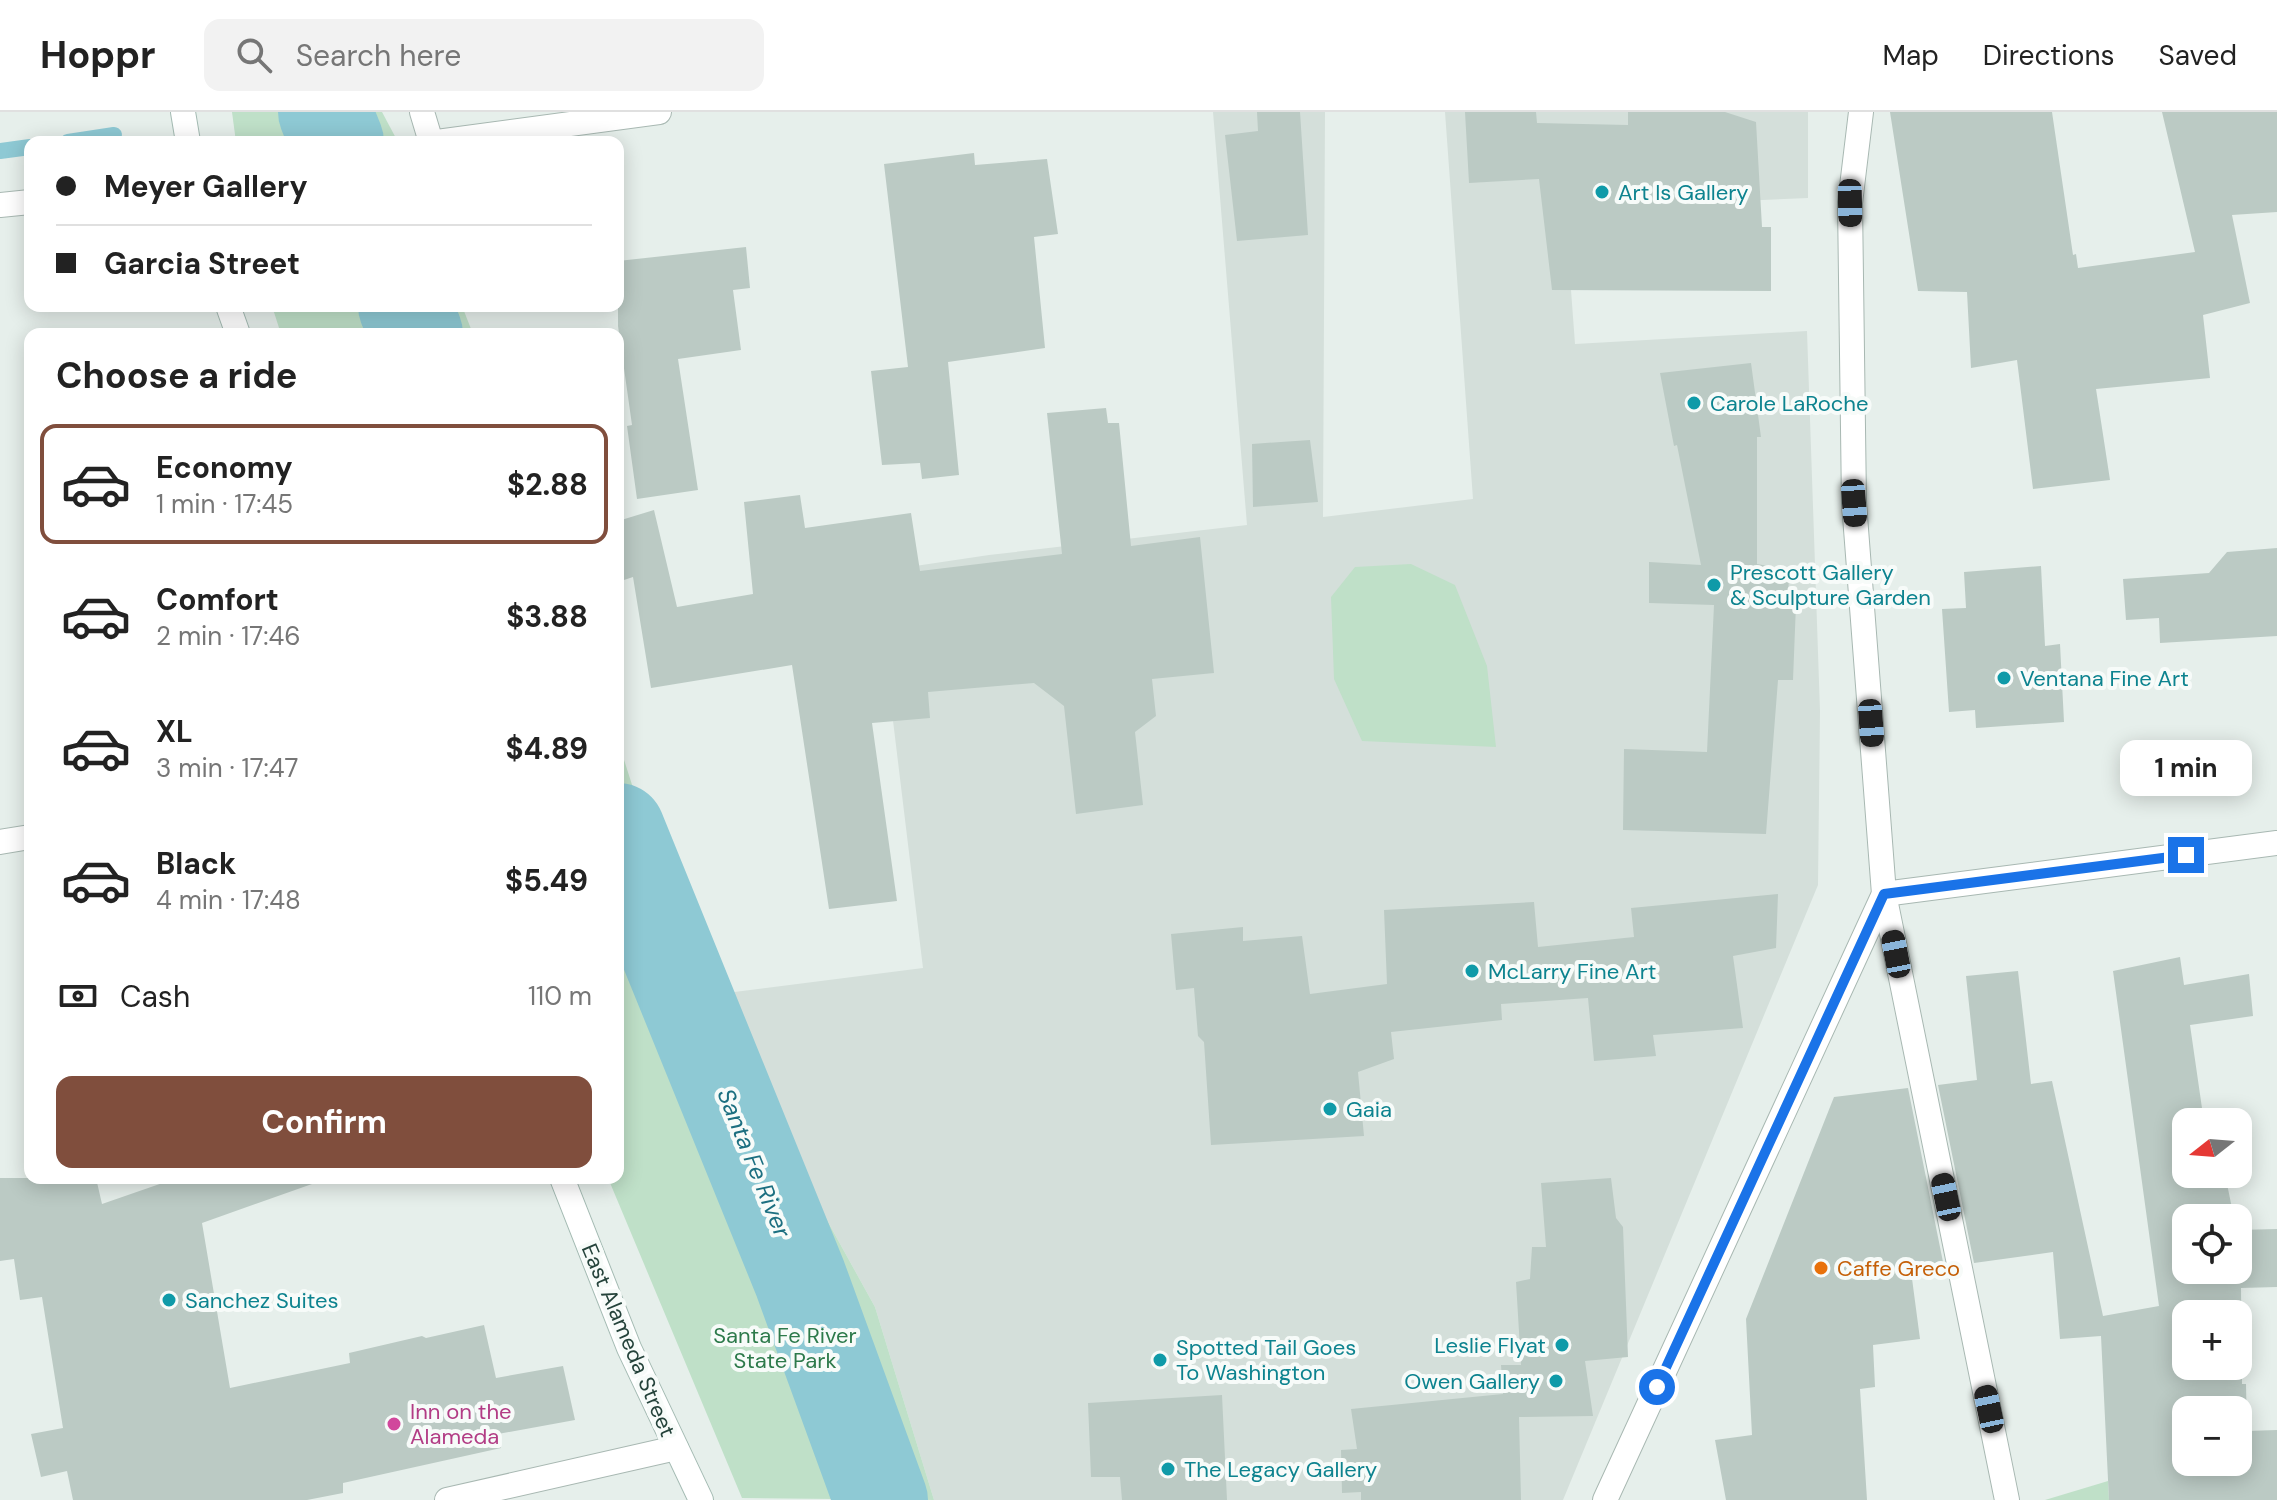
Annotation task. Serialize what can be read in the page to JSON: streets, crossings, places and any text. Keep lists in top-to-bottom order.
{
  "streets": {
    "street": ["East Alameda Street"]
  },
  "water": ["Santa Fe River"],
  "parks": ["Santa Fe River State Park"],
  "places": [
    "Art Is Gallery",
    "Carole LaRoche",
    "Prescott Gallery & Sculpture Garden",
    "Ventana Fine Art",
    "McLarry Fine Art",
    "Gaia",
    "Caffe Greco",
    "Sanchez Suites",
    "Leslie Flyat",
    "Spotted Tail Goes To Washington",
    "Owen Gallery",
    "Inn on the Alameda",
    "The Legacy Gallery"
  ],
  "north": "left",
  "page": {
    "header": "Hoppr",
    "search": "Search here",
    "nav": ["Map", "Directions", "Saved"],
    "banner": ["Meyer Gallery", "Garcia Street"],
    "heading": "Choose a ride",
    "list": [
      {
        "name": "Economy",
        "note": "1 min · 17:45",
        "value": "$2.88"
      },
      {
        "name": "Comfort",
        "note": "2 min · 17:46",
        "value": "$3.88"
      },
      {
        "name": "XL",
        "note": "3 min · 17:47",
        "value": "$4.89"
      },
      {
        "name": "Black",
        "note": "4 min · 17:48",
        "value": "$5.49"
      }
    ],
    "bubble": "1 min",
    "pay": ["Cash", "110 m"],
    "buttons": "Confirm",
    "map_buttons": ["+", "−"]
  }
}
